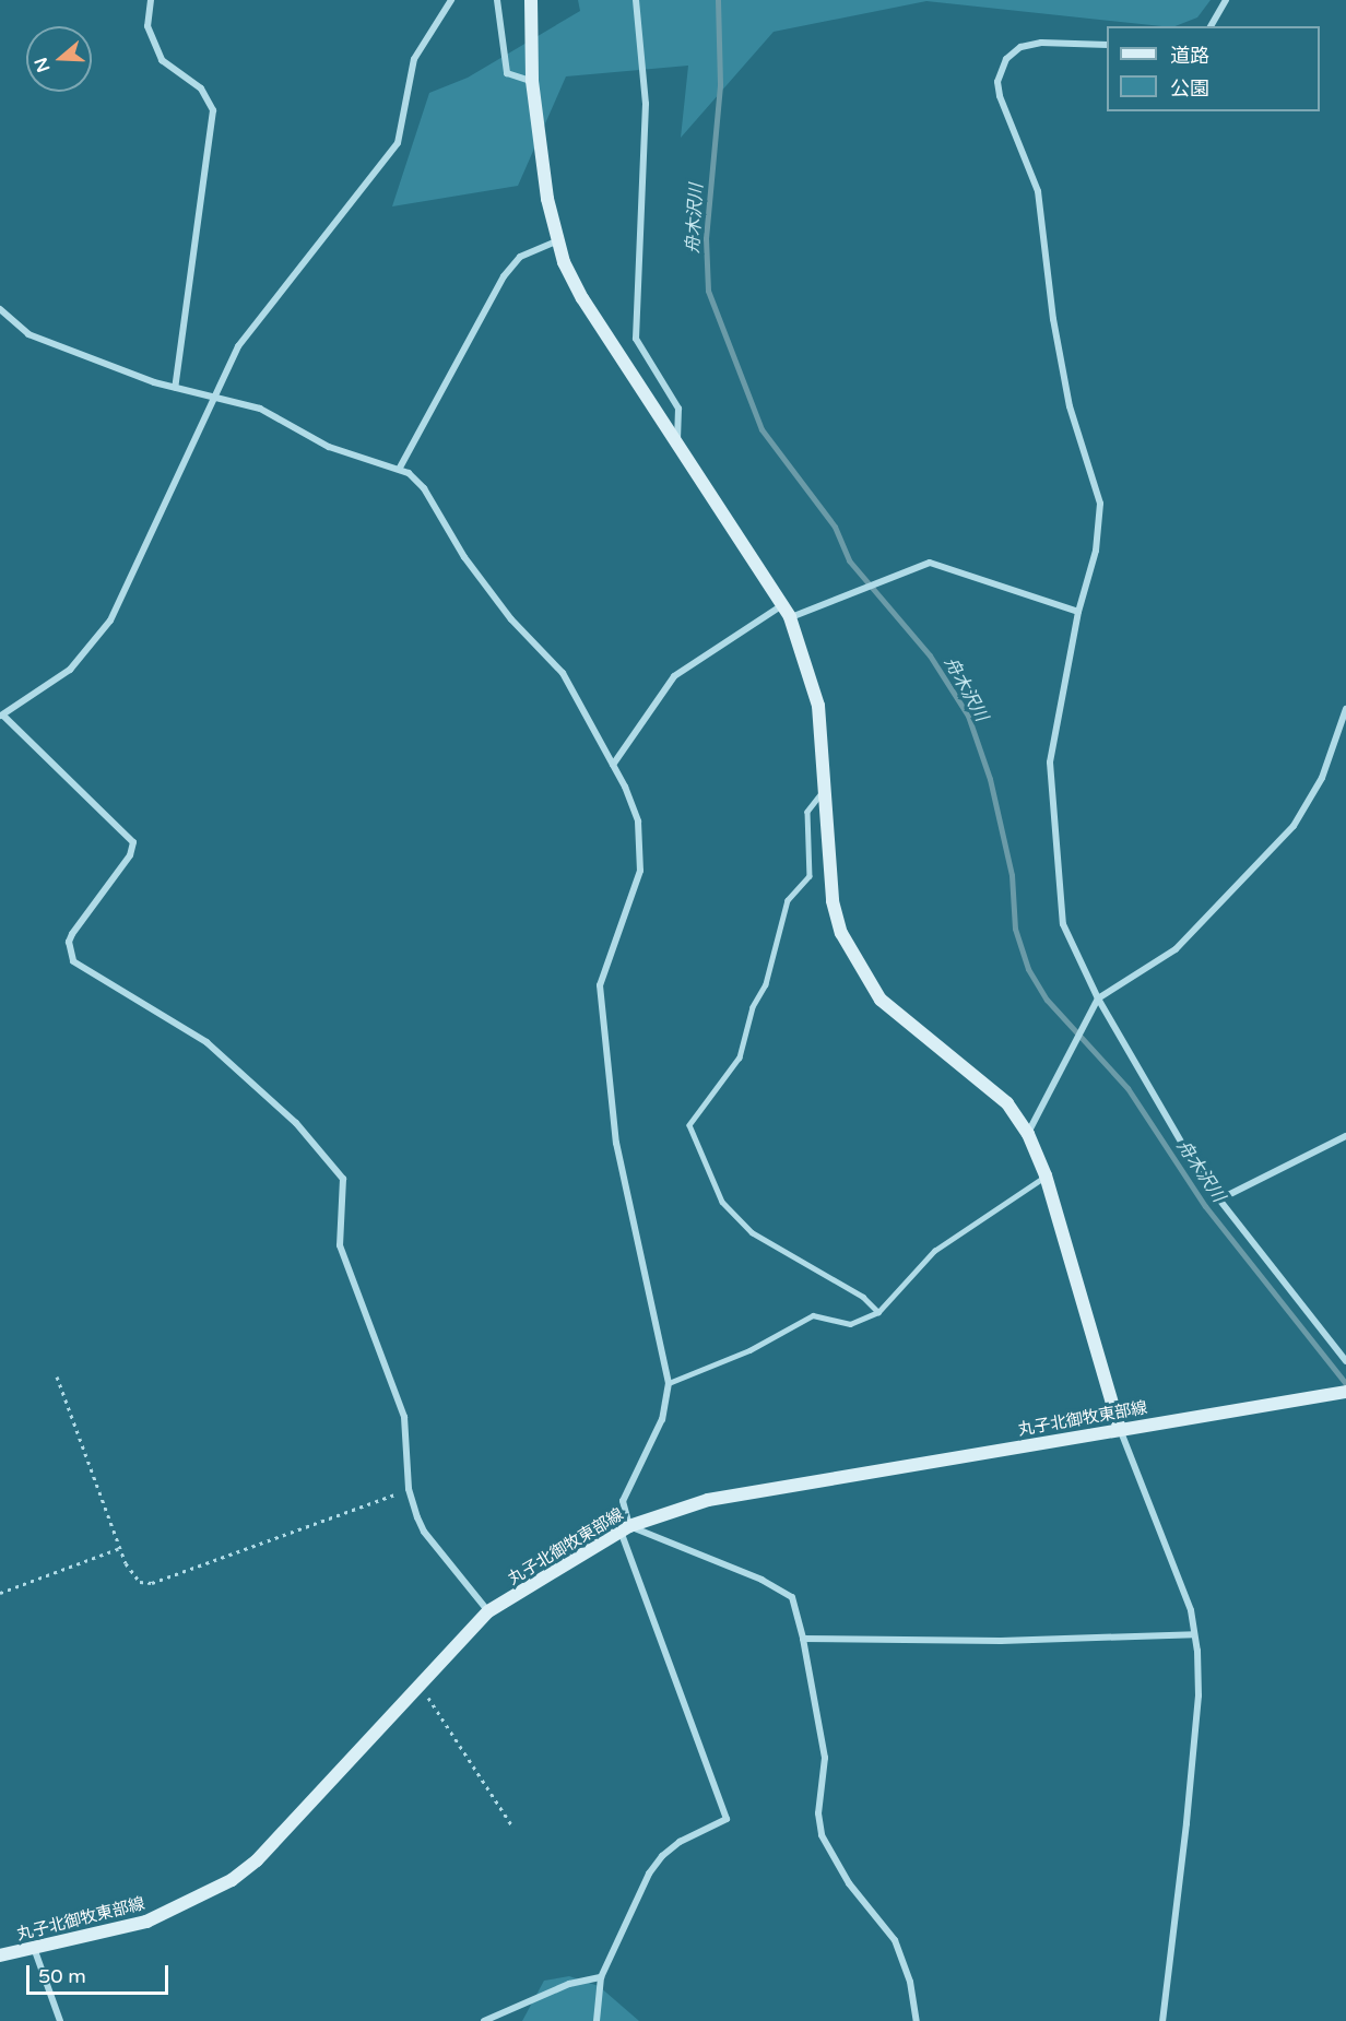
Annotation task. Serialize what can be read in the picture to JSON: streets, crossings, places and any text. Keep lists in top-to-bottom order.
{
  "streets": {
    "street": ["丸子北御牧東部線"]
  },
  "water": ["舟木沢川"],
  "legend": ["道路", "公園"],
  "scale_bar": "50 m",
  "north": "left"
}
